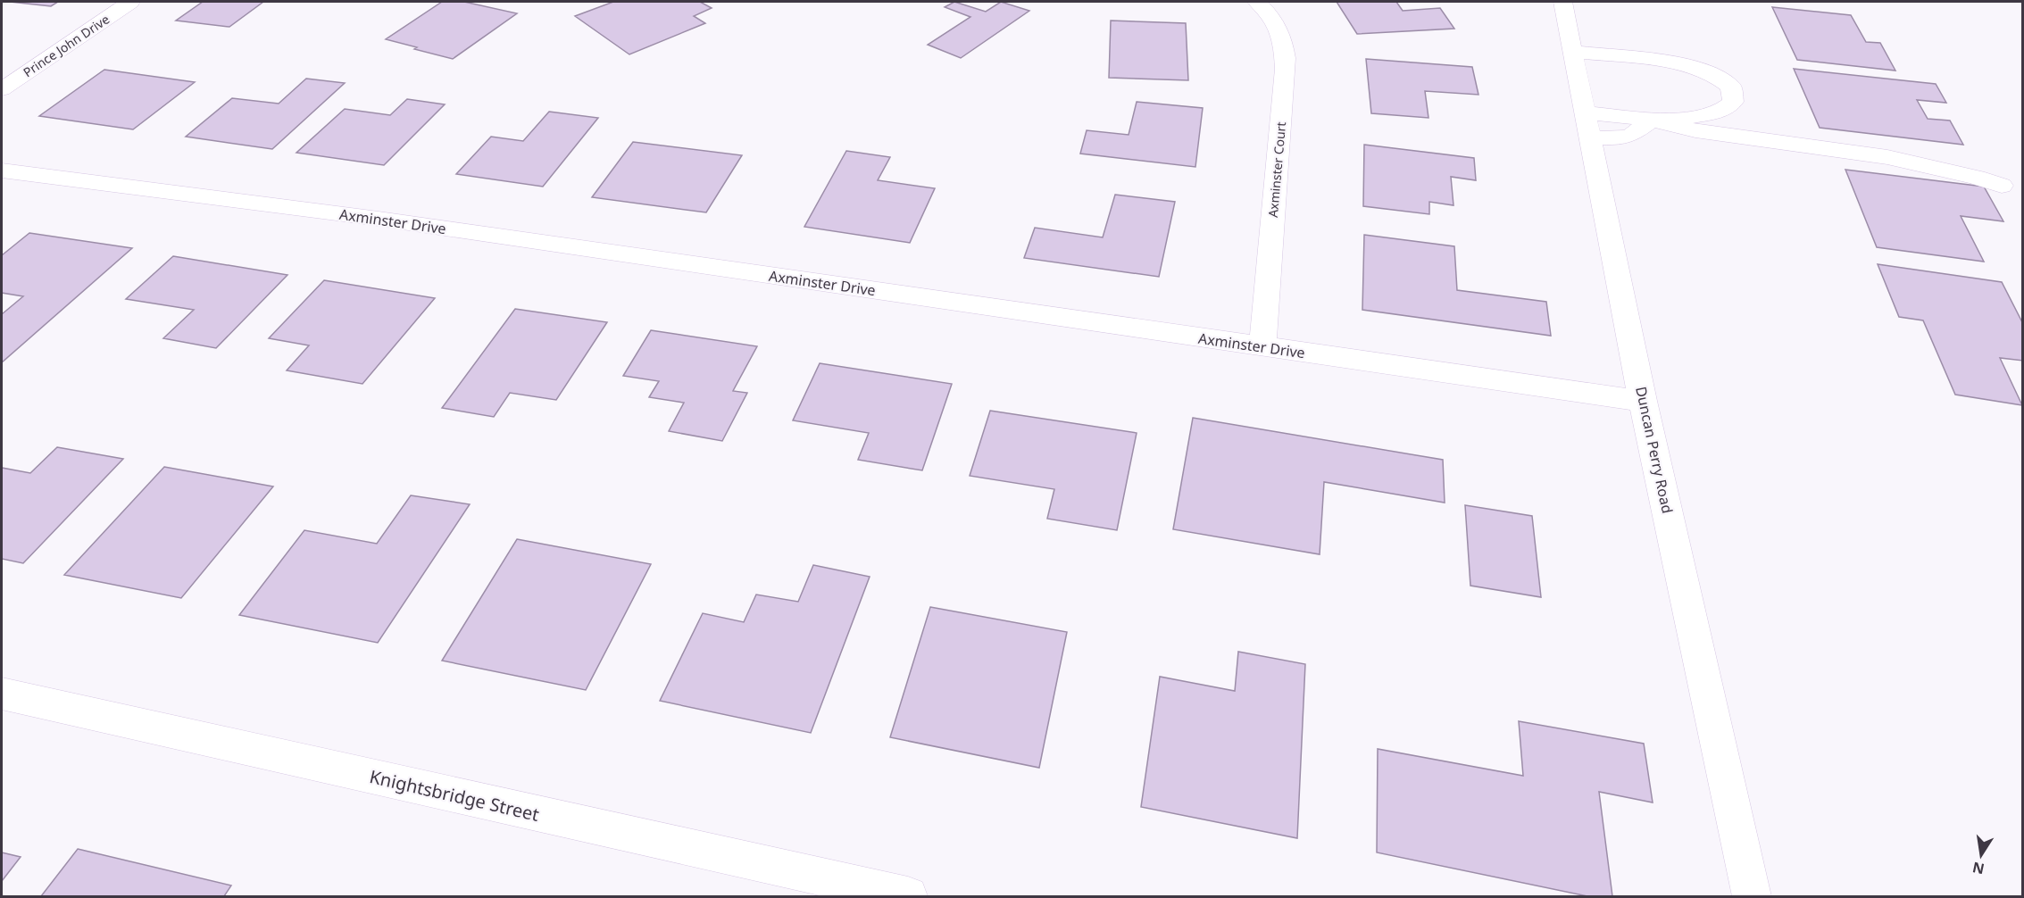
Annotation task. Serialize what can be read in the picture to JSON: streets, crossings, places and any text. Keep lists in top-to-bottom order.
{
  "streets": {
    "street": [
      "Prince John Drive",
      "Axminster Court",
      "Axminster Drive",
      "Duncan Perry Road",
      "Knightsbridge Street"
    ]
  },
  "crossings": [
    ["Axminster Court", "Axminster Drive"],
    ["Axminster Drive", "Duncan Perry Road"]
  ],
  "north": "bottom"
}
